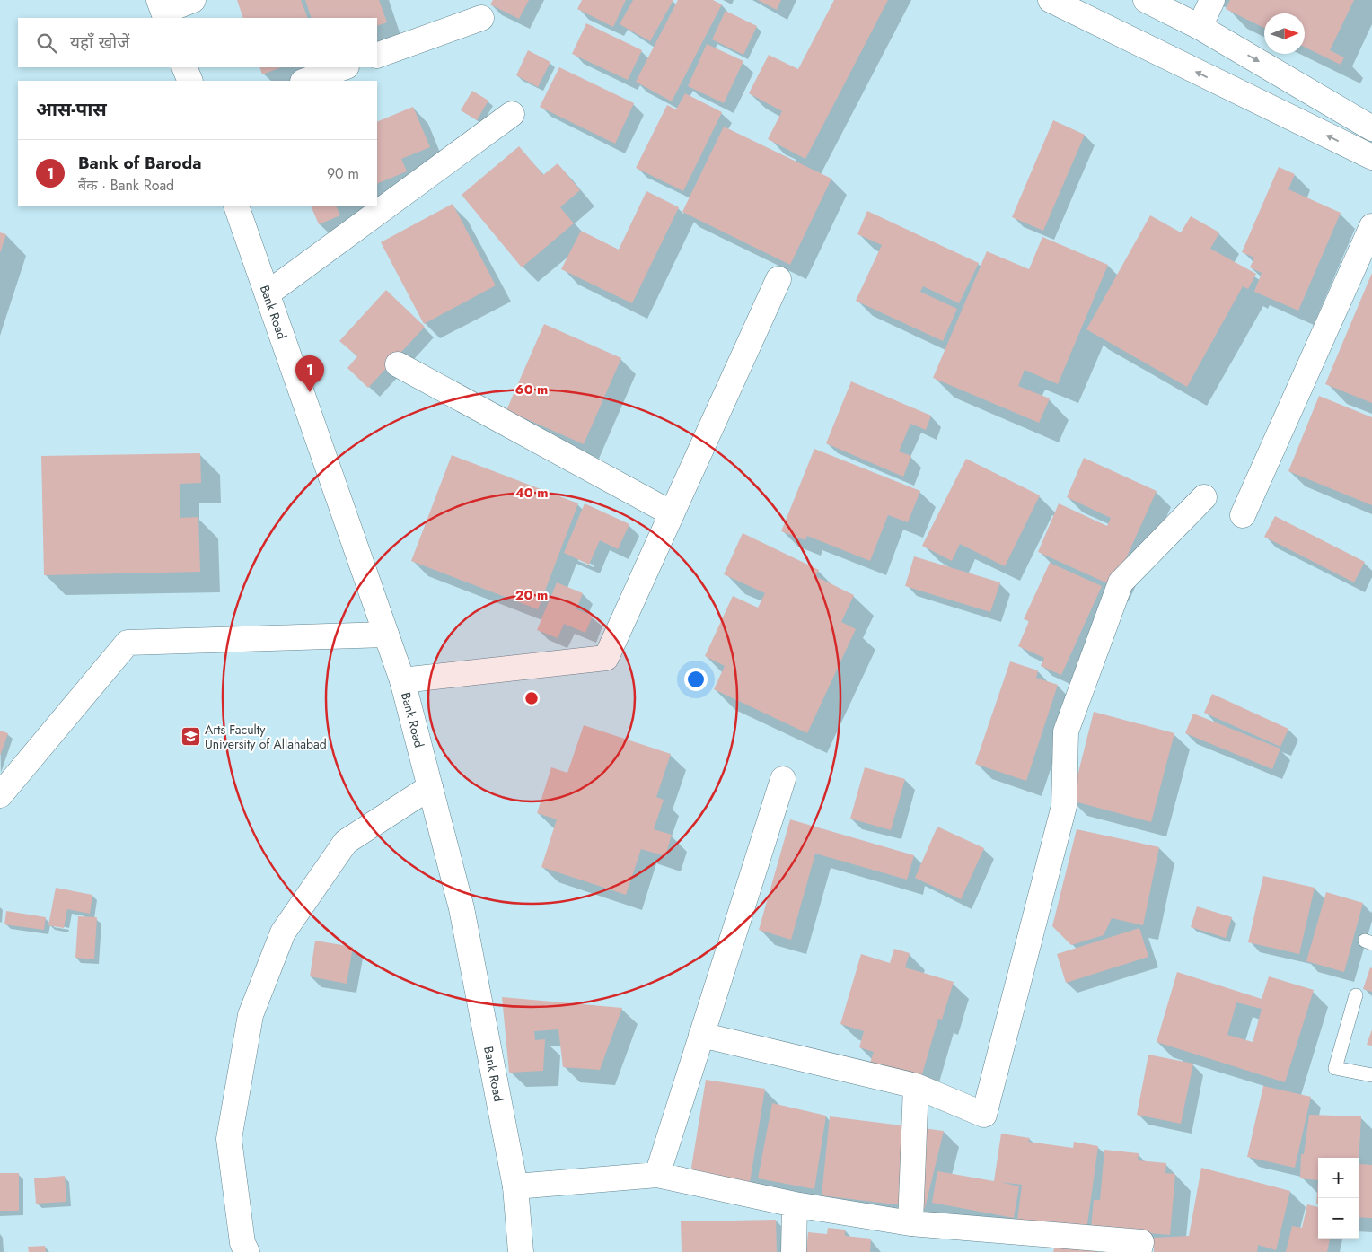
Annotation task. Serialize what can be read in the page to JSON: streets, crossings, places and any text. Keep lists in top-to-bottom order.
{
  "streets": {
    "street": ["Bank Road"]
  },
  "places": {
    "school or university": ["Arts Faculty University of Allahabad"]
  },
  "north": "right",
  "page": {
    "search": "यहाँ खोजें",
    "heading": "आस-पास",
    "list": [
      {
        "mark": "1",
        "name": "Bank of Baroda",
        "note": "बैंक · Bank Road",
        "value": "90 m"
      }
    ],
    "pins": "1",
    "map_buttons": ["+", "−"]
  },
  "rings": ["60 m", "40 m", "20 m"]
}
